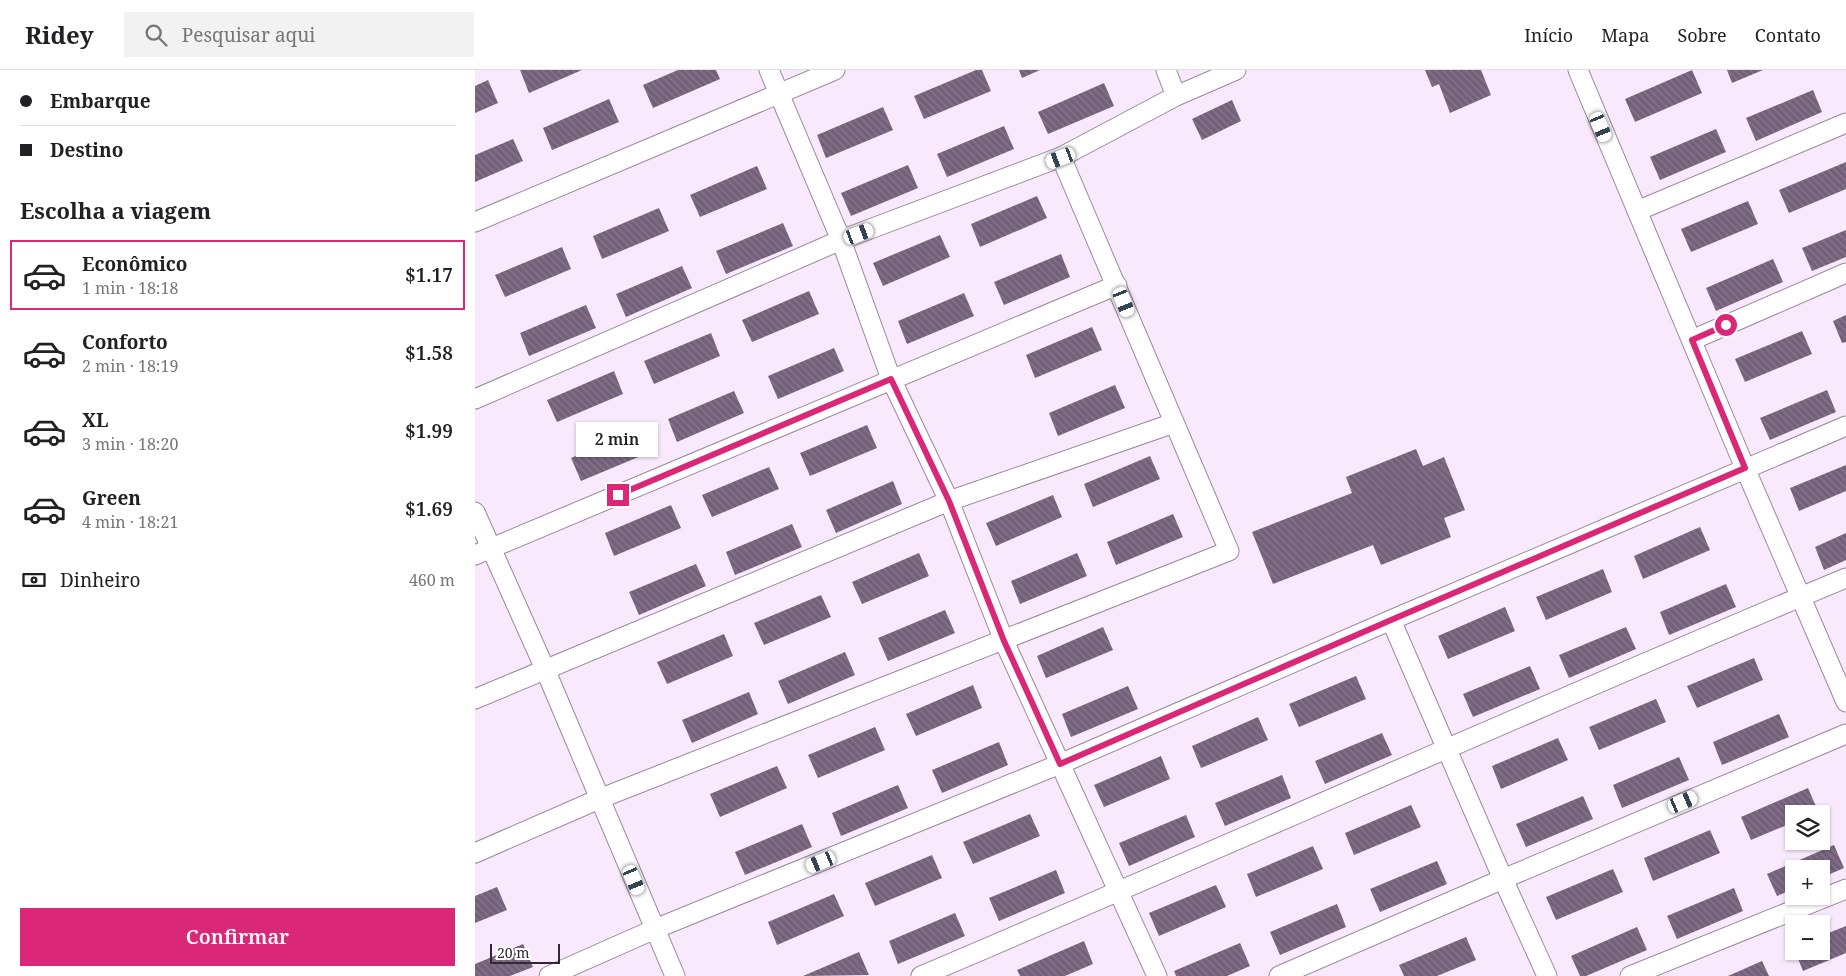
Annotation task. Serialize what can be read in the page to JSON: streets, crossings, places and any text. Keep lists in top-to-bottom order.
{
  "scale_bar": "20 m",
  "page": {
    "header": "Ridey",
    "search": "Pesquisar aqui",
    "nav": [
      "Início",
      "Mapa",
      "Sobre",
      "Contato"
    ],
    "banner": ["Embarque", "Destino"],
    "heading": "Escolha a viagem",
    "list": [
      {
        "name": "Econômico",
        "note": "1 min · 18:18",
        "value": "$1.17"
      },
      {
        "name": "Conforto",
        "note": "2 min · 18:19",
        "value": "$1.58"
      },
      {
        "name": "XL",
        "note": "3 min · 18:20",
        "value": "$1.99"
      },
      {
        "name": "Green",
        "note": "4 min · 18:21",
        "value": "$1.69"
      }
    ],
    "bubble": "2 min",
    "pay": ["Dinheiro", "460 m"],
    "map_buttons": ["+", "−"],
    "buttons": "Confirmar",
    "scale": "20 m"
  }
}
